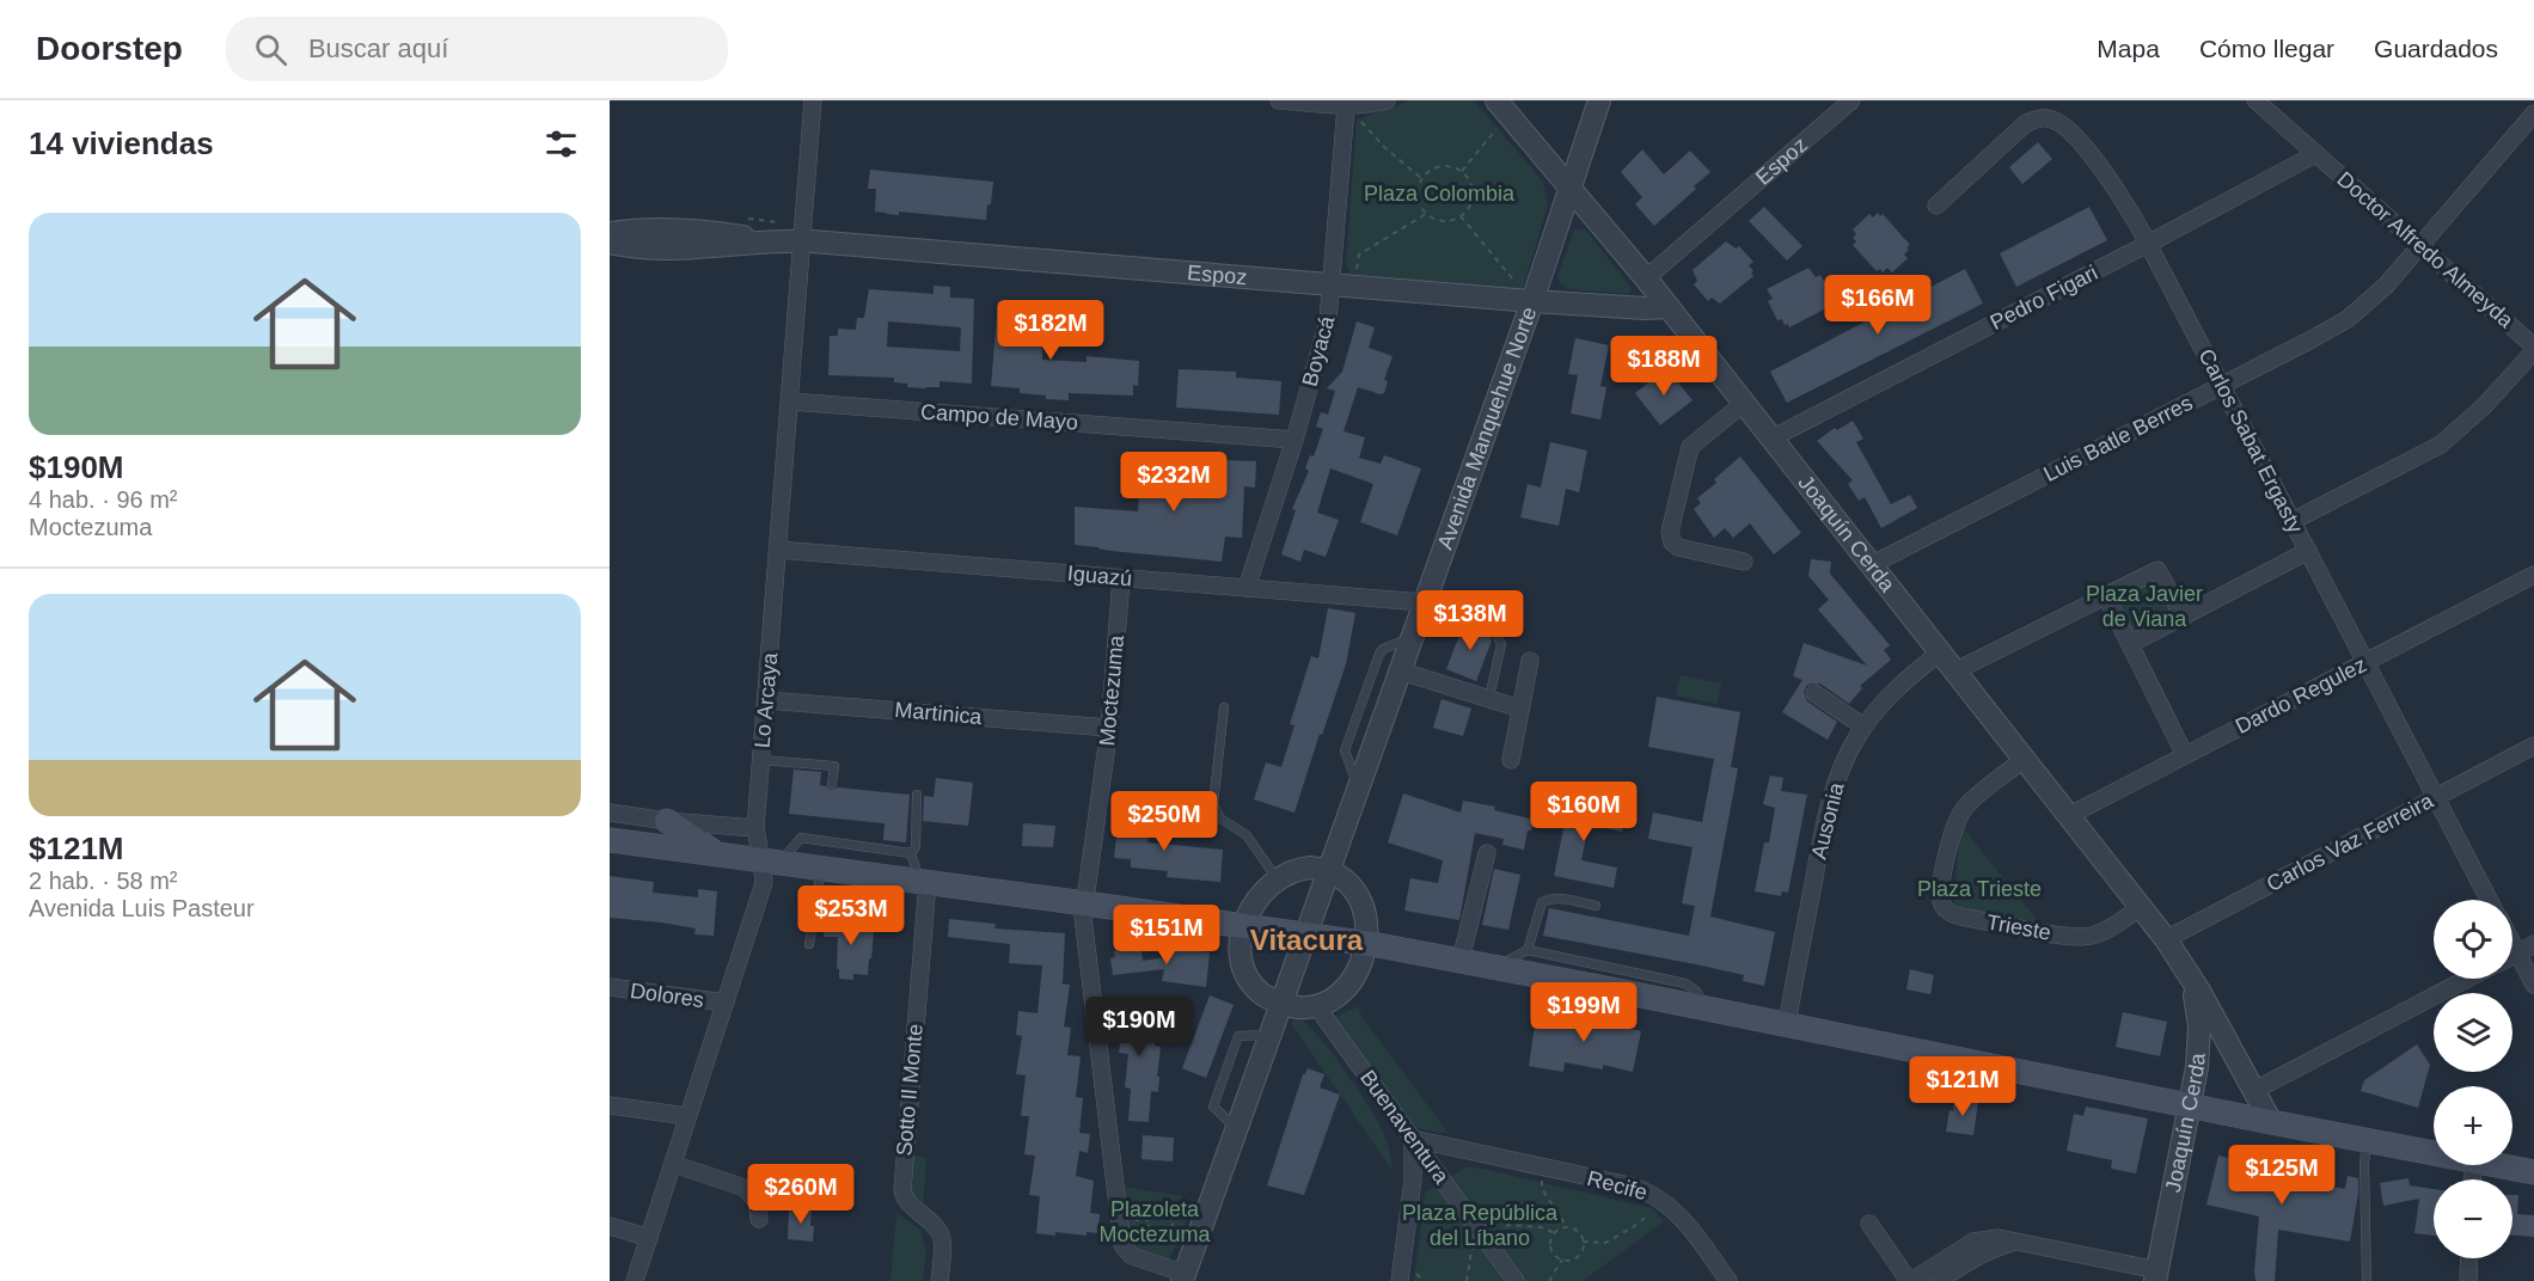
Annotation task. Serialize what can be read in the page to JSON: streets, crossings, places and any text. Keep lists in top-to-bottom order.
{
  "streets": {
    "street": [
      "Espoz",
      "Doctor Alfredo Almeyda",
      "Pedro Figari",
      "Boyacá",
      "Campo de Mayo",
      "Avenida Manquehue Norte",
      "Luis Batle Berres",
      "Carlos Sabat Ergasty",
      "Joaquín Cerda",
      "Iguazú",
      "Moctezuma",
      "Dardo Regulez",
      "Lo Arcaya",
      "Martinica",
      "Ausonia",
      "Carlos Vaz Ferreira",
      "Trieste",
      "Dolores",
      "Sotto Il Monte",
      "Buenaventura",
      "Recife"
    ]
  },
  "crossings": [
    ["Espoz", "Boyacá"],
    ["Espoz", "Avenida Manquehue Norte"],
    ["Espoz", "Joaquín Cerda"],
    ["Espoz", "Lo Arcaya"],
    ["Doctor Alfredo Almeyda", "Pedro Figari"],
    ["Doctor Alfredo Almeyda", "Luis Batle Berres"],
    ["Pedro Figari", "Carlos Sabat Ergasty"],
    ["Pedro Figari", "Joaquín Cerda"],
    ["Boyacá", "Campo de Mayo"],
    ["Boyacá", "Iguazú"],
    ["Campo de Mayo", "Lo Arcaya"],
    ["Avenida Manquehue Norte", "Joaquín Cerda"],
    ["Avenida Manquehue Norte", "Iguazú"],
    ["Avenida Manquehue Norte", "Moctezuma"],
    ["Luis Batle Berres", "Carlos Sabat Ergasty"],
    ["Luis Batle Berres", "Joaquín Cerda"],
    ["Carlos Sabat Ergasty", "Dardo Regulez"],
    ["Carlos Sabat Ergasty", "Carlos Vaz Ferreira"],
    ["Joaquín Cerda", "Dardo Regulez"],
    ["Joaquín Cerda", "Ausonia"],
    ["Joaquín Cerda", "Carlos Vaz Ferreira"],
    ["Joaquín Cerda", "Trieste"],
    ["Iguazú", "Moctezuma"],
    ["Iguazú", "Lo Arcaya"],
    ["Moctezuma", "Martinica"],
    ["Lo Arcaya", "Martinica"],
    ["Lo Arcaya", "Dolores"],
    ["Buenaventura", "Recife"]
  ],
  "districts": ["Vitacura"],
  "parks": [
    "Plaza Colombia",
    "Plaza Javier de Viana",
    "Plaza Trieste",
    "Plazoleta Moctezuma",
    "Plaza República del Líbano"
  ],
  "page": {
    "header": "Doorstep",
    "search": "Buscar aquí",
    "nav": ["Mapa", "Cómo llegar", "Guardados"],
    "heading": "14 viviendas",
    "list": [
      {
        "name": "$190M",
        "note": "4 hab. · 96 m² · Moctezuma"
      },
      {
        "name": "$121M",
        "note": "2 hab. · 58 m² · Avenida Luis Pasteur"
      }
    ],
    "price": [
      "$166M",
      "$182M",
      "$188M",
      "$232M",
      "$138M",
      "$160M",
      "$250M",
      "$253M",
      "$151M",
      "$199M",
      "$190M",
      "$121M",
      "$125M",
      "$260M"
    ],
    "map_buttons": ["+", "−"]
  }
}
